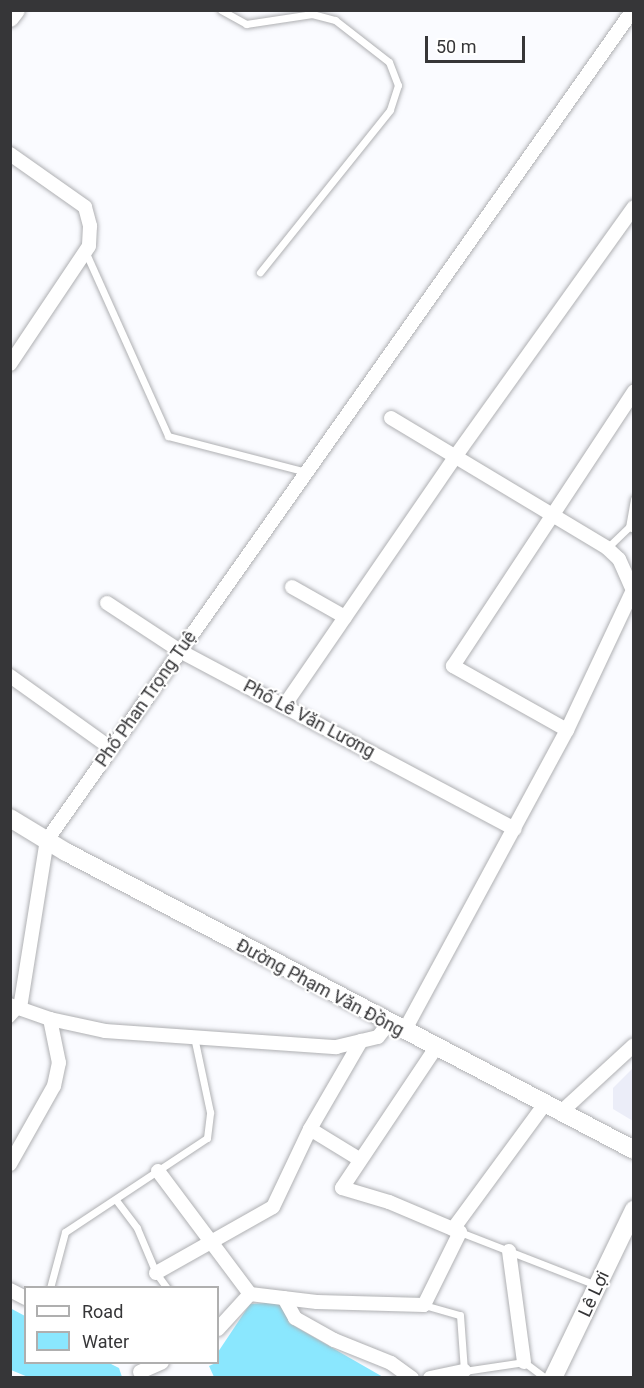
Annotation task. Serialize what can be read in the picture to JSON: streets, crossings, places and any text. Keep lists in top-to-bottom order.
{
  "streets": {
    "street": [
      "Phố Phan Trọng Tuệ",
      "Phố Lê Văn Lương",
      "Đường Phạm Văn Đồng",
      "Lê Lợi"
    ]
  },
  "crossings": [
    ["Phố Phan Trọng Tuệ", "Phố Lê Văn Lương"],
    ["Phố Phan Trọng Tuệ", "Đường Phạm Văn Đồng"]
  ],
  "legend": ["Road", "Water"],
  "scale_bar": "50 m"
}
